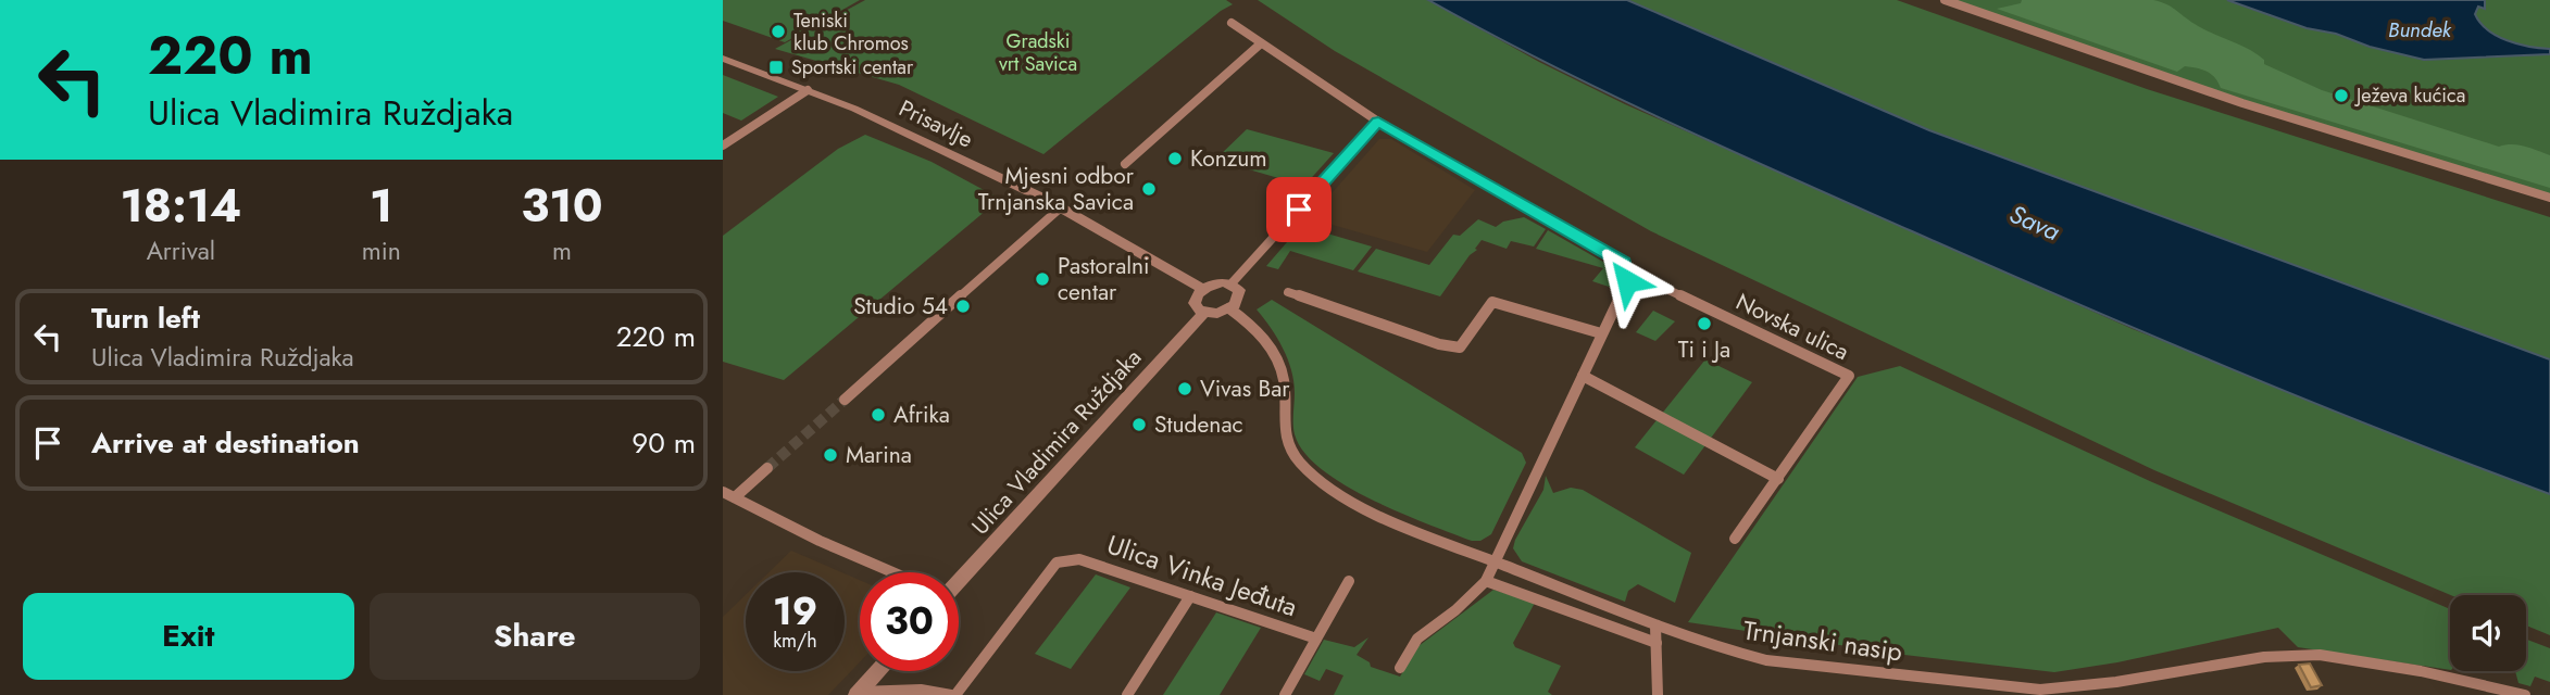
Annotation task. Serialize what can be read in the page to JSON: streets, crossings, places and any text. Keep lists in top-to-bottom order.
{
  "streets": {
    "street": [
      "Prisavlje",
      "Novska ulica",
      "Ulica Vladimira Ruždjaka",
      "Ulica Vinka Jeđuta",
      "Trnjanski nasip"
    ]
  },
  "crossings": [
    ["Prisavlje", "Ulica Vladimira Ruždjaka"],
    ["Prisavlje", "Trnjanski nasip"],
    ["Ulica Vladimira Ruždjaka", "Trnjanski nasip"]
  ],
  "water": ["Bundek", "Sava"],
  "parks": ["Gradski vrt Savica"],
  "places": {
    "other": [
      "Teniski klub Chromos",
      "Ježeva kućica",
      "Konzum",
      "Mjesni odbor Trnjanska Savica",
      "Pastoralni centar",
      "Studio 54",
      "Ti i Ja",
      "Vivas Bar",
      "Afrika",
      "Studenac",
      "Marina"
    ],
    "transit": ["Sportski centar"]
  },
  "page": {
    "turn": ["220 m", "Ulica Vladimira Ruždjaka"],
    "eta": [
      "18:14",
      "Arrival",
      "1",
      "min",
      "310",
      "m"
    ],
    "list": [
      {
        "name": "Turn left",
        "note": "Ulica Vladimira Ruždjaka",
        "value": "220 m"
      },
      {
        "name": "Arrive at destination",
        "value": "90 m"
      }
    ],
    "speed": "19 km/h",
    "limit": "30",
    "buttons": ["Exit", "Share"]
  }
}
